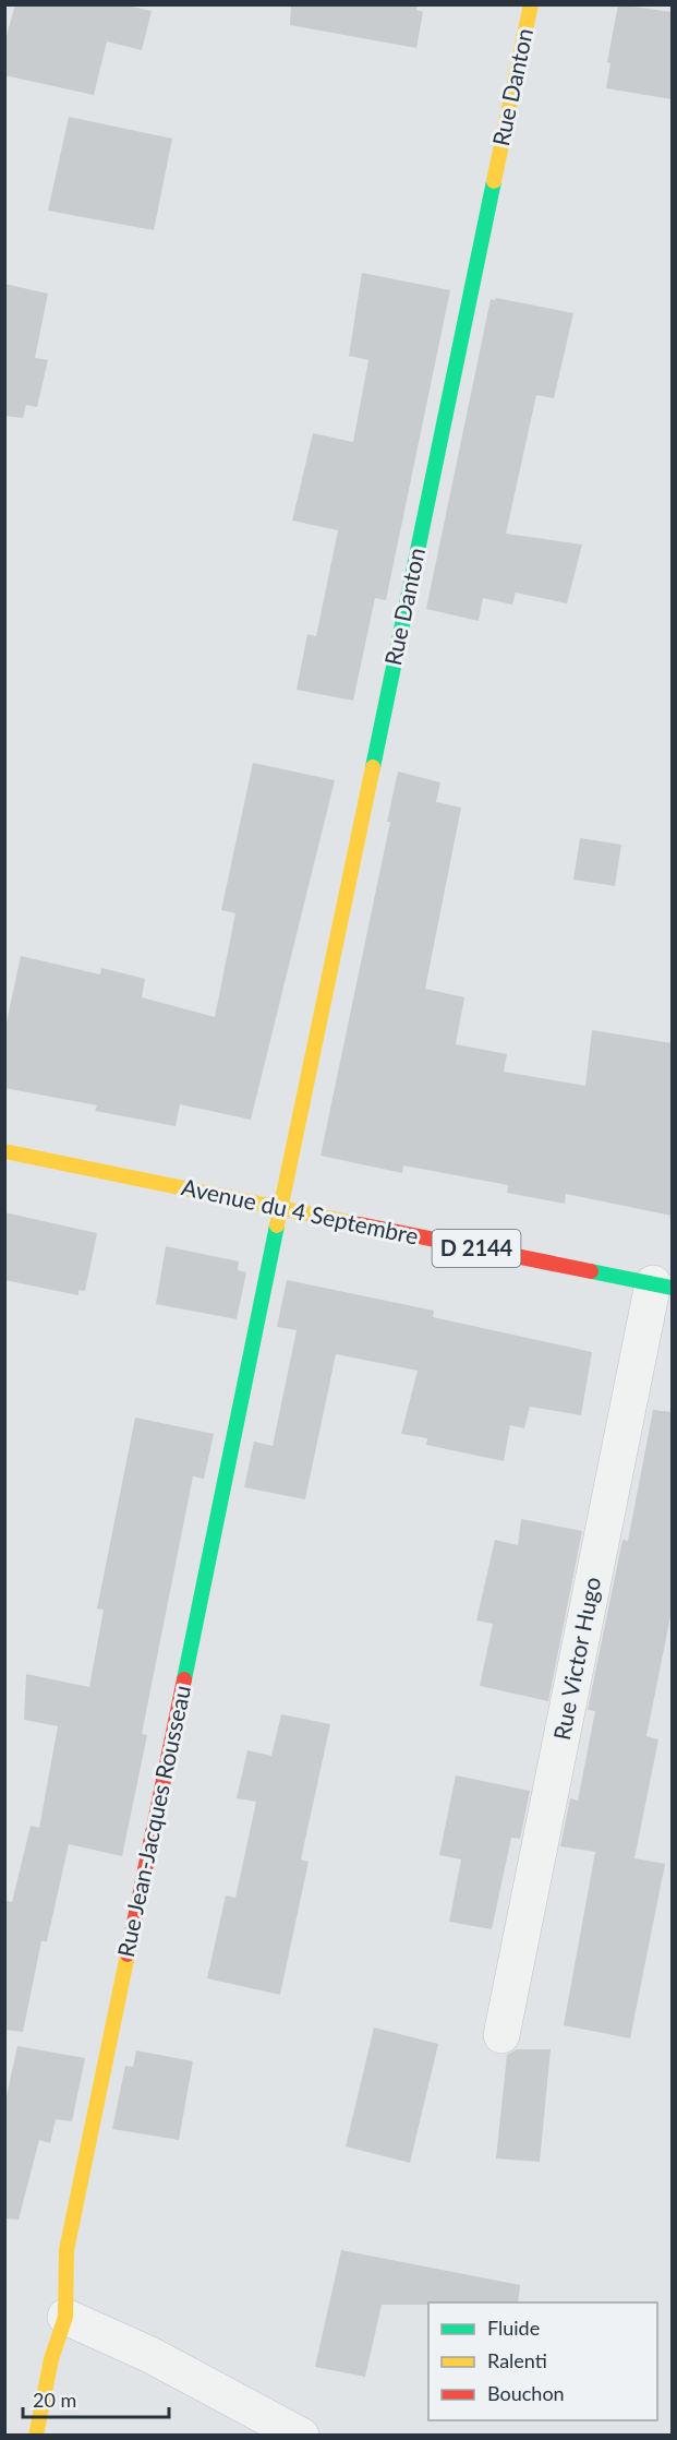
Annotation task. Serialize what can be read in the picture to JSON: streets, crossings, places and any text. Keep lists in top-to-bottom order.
{
  "streets": {
    "street": [
      "Rue Danton",
      "Avenue du 4 Septembre",
      "D 2144",
      "Rue Victor Hugo",
      "Rue Jean-Jacques Rousseau"
    ]
  },
  "crossings": [
    ["Rue Danton", "Avenue du 4 Septembre"],
    ["Rue Danton", "Rue Jean-Jacques Rousseau"],
    ["Avenue du 4 Septembre", "Rue Victor Hugo"],
    ["Avenue du 4 Septembre", "Rue Jean-Jacques Rousseau"]
  ],
  "legend": ["Fluide", "Ralenti", "Bouchon"],
  "scale_bar": "20 m"
}
